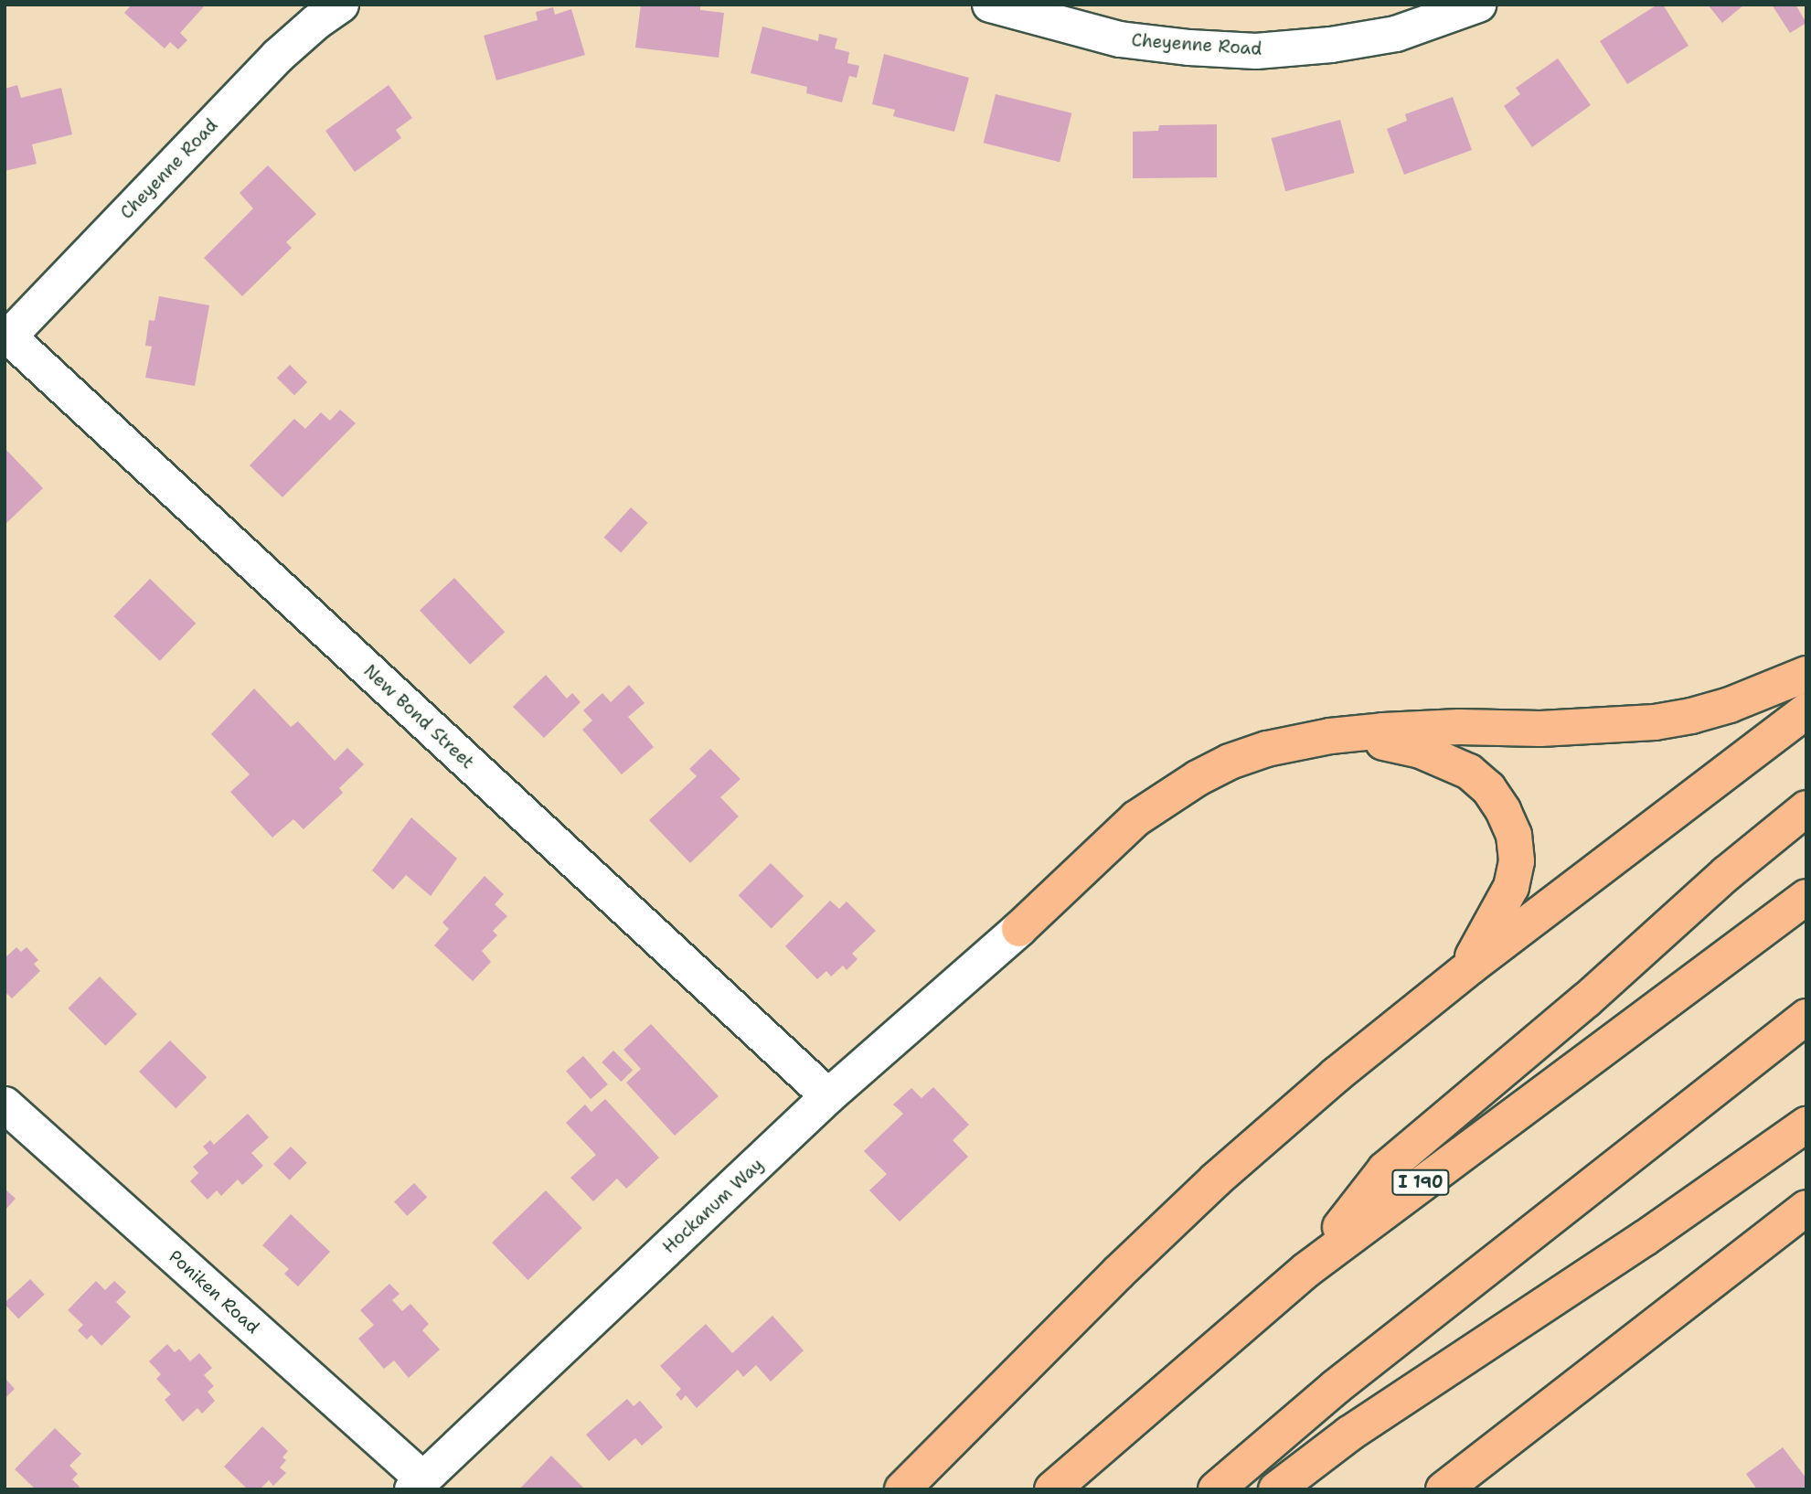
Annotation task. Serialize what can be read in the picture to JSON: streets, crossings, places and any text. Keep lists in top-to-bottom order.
{
  "streets": {
    "highway": ["I 190"],
    "street": [
      "Cheyenne Road",
      "New Bond Street",
      "Hockanum Way",
      "Poniken Road"
    ]
  },
  "crossings": [
    ["Cheyenne Road", "New Bond Street"],
    ["New Bond Street", "Hockanum Way"],
    ["Hockanum Way", "Poniken Road"]
  ]
}
